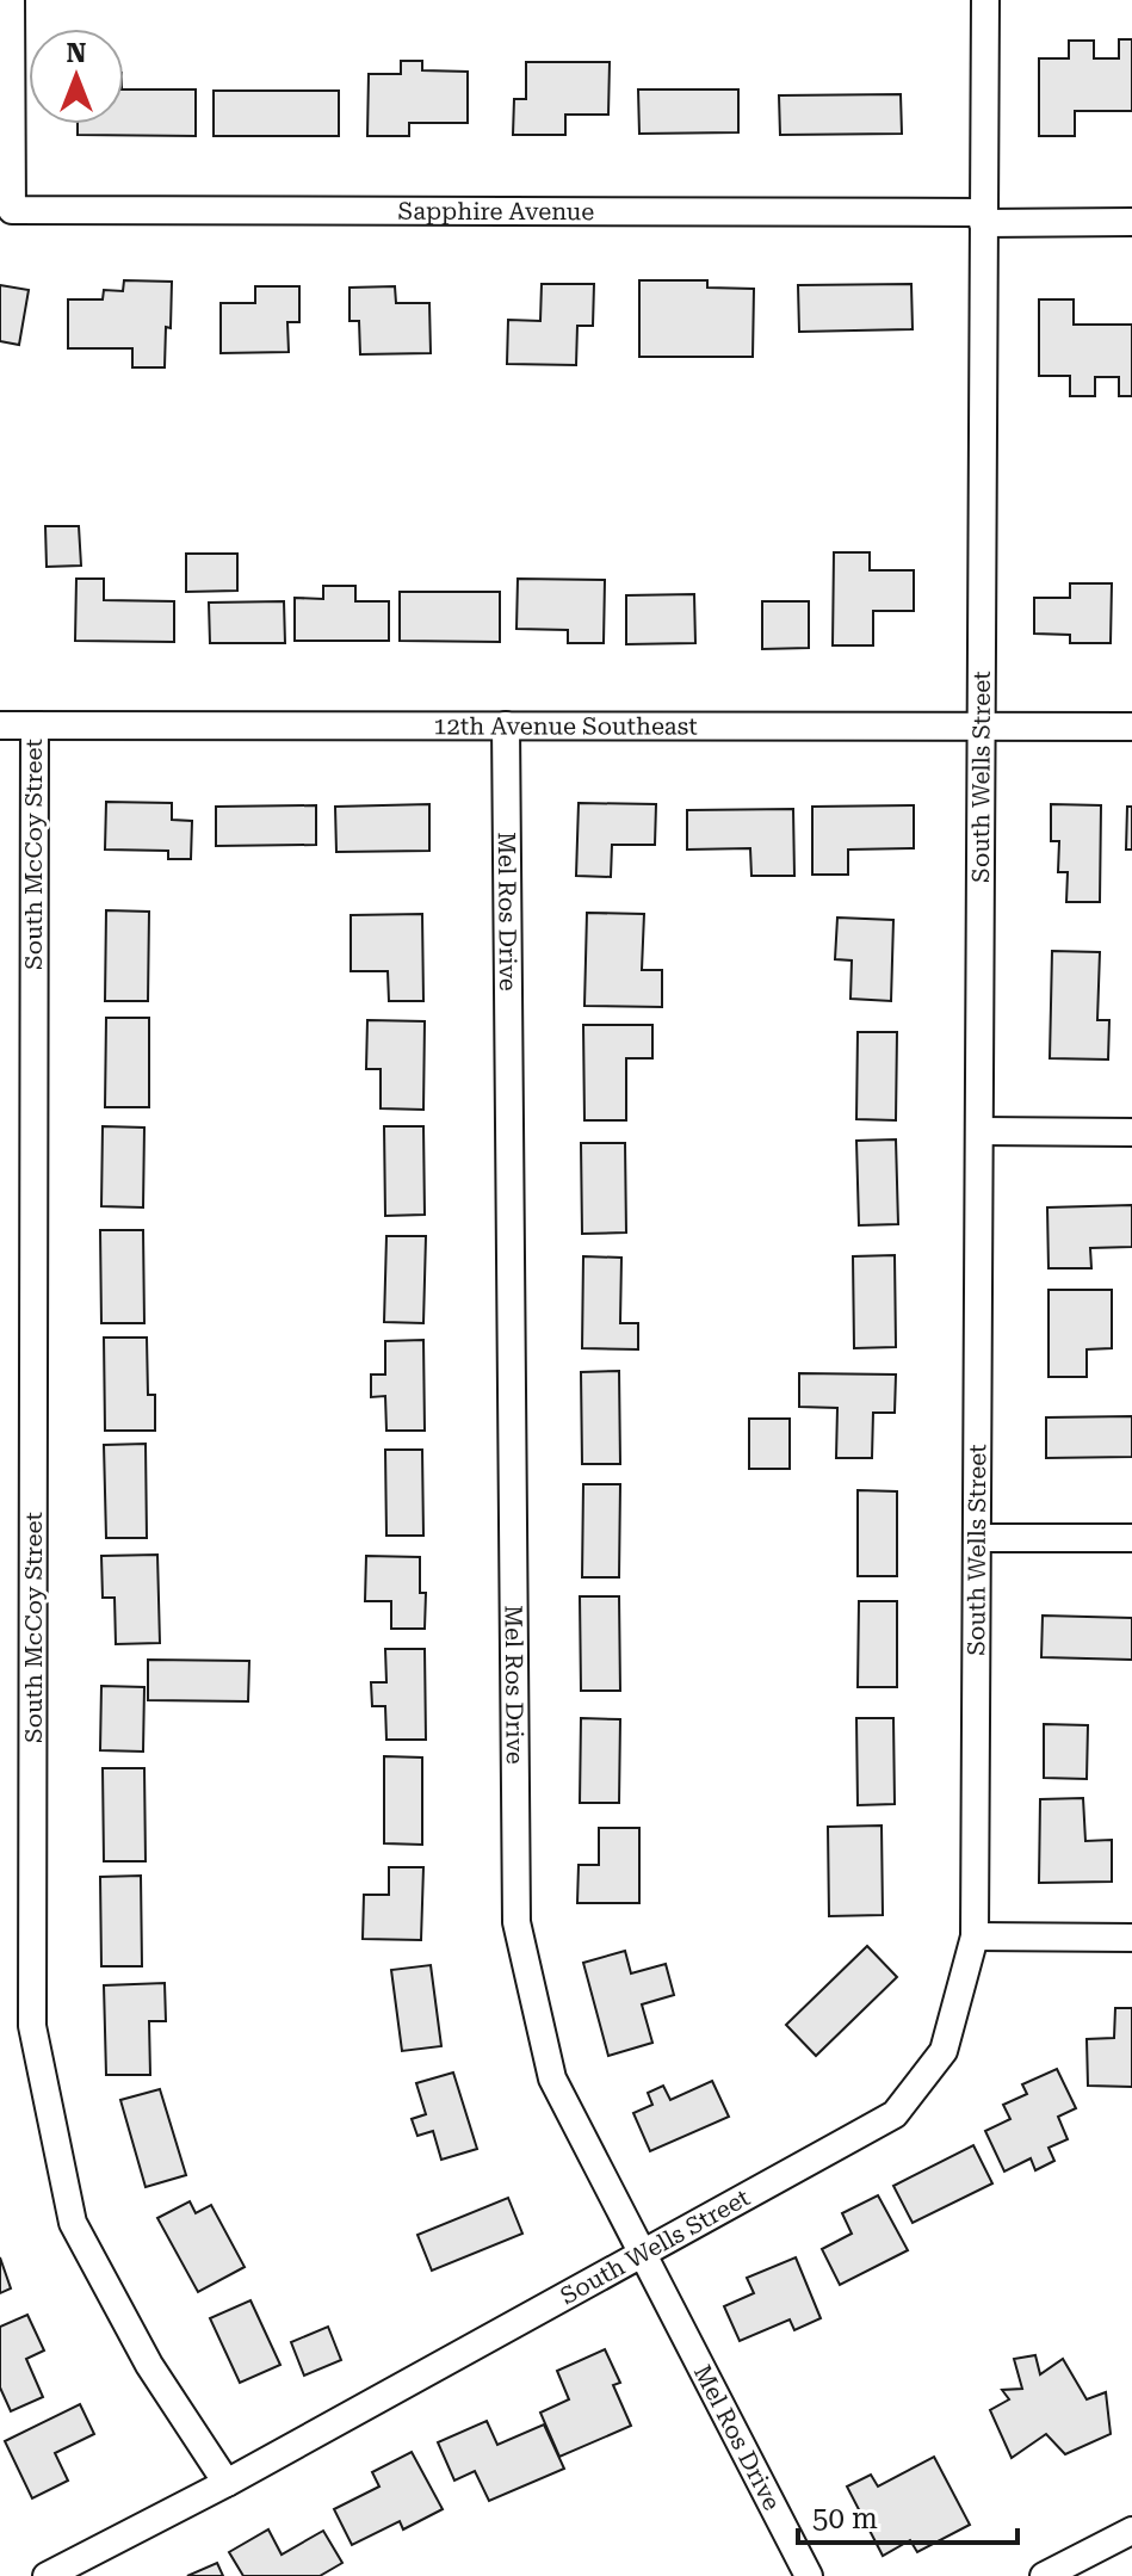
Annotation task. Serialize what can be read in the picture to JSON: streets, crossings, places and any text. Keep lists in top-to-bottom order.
{
  "streets": {
    "street": [
      "Sapphire Avenue",
      "12th Avenue Southeast",
      "South Wells Street",
      "South McCoy Street",
      "Mel Ros Drive"
    ]
  },
  "crossings": [
    ["Sapphire Avenue", "South Wells Street"],
    ["12th Avenue Southeast", "South Wells Street"],
    ["12th Avenue Southeast", "South McCoy Street"],
    ["12th Avenue Southeast", "Mel Ros Drive"],
    ["South Wells Street", "South McCoy Street"],
    ["South Wells Street", "Mel Ros Drive"]
  ],
  "scale_bar": "50 m",
  "north": "top"
}
